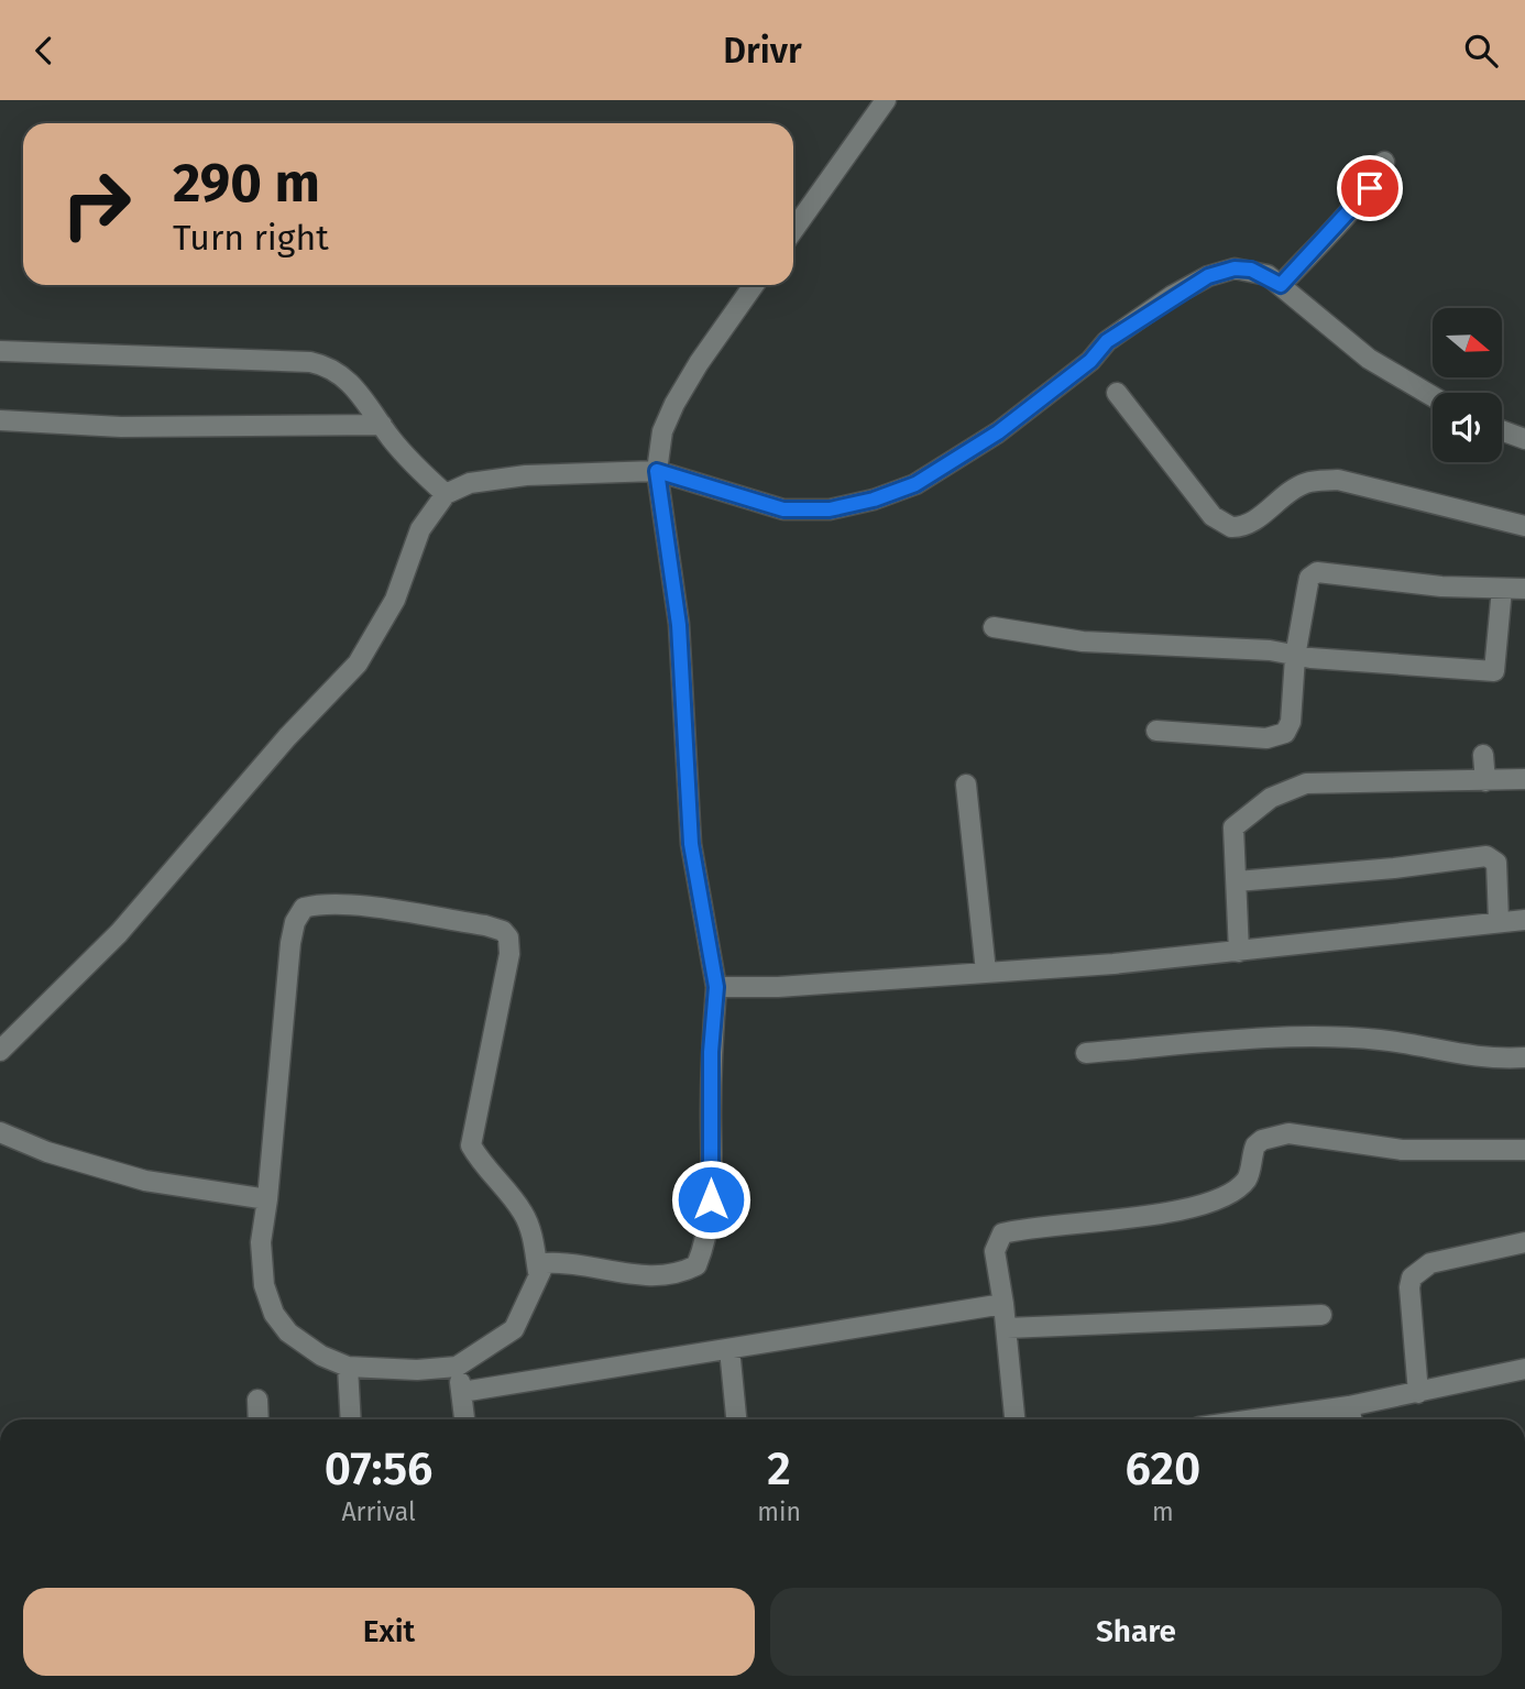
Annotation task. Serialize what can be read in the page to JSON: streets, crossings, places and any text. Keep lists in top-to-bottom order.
{
  "north": "right",
  "page": {
    "header": "Drivr",
    "turn": ["290 m", "Turn right"],
    "eta": [
      "07:56",
      "Arrival",
      "2",
      "min",
      "620",
      "m"
    ],
    "buttons": ["Exit", "Share"]
  }
}
